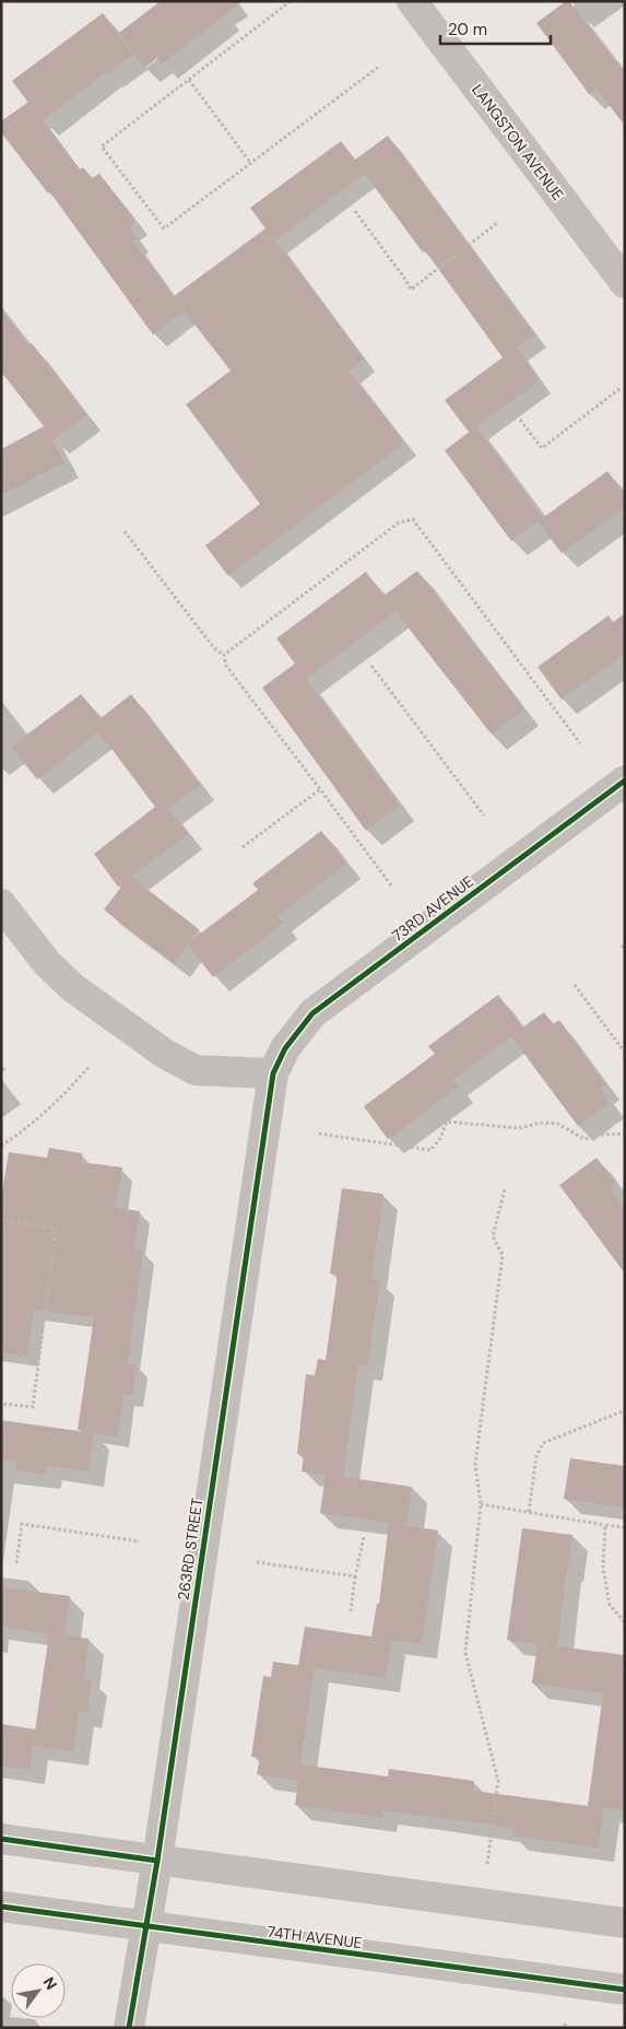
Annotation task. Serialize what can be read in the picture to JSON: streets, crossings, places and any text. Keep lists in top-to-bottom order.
{
  "streets": {
    "street": [
      "LANGSTON AVENUE",
      "73RD AVENUE",
      "263RD STREET",
      "74TH AVENUE"
    ]
  },
  "crossings": [
    ["73RD AVENUE", "263RD STREET"],
    ["263RD STREET", "74TH AVENUE"]
  ],
  "scale_bar": "20 m",
  "north": "top right"
}
